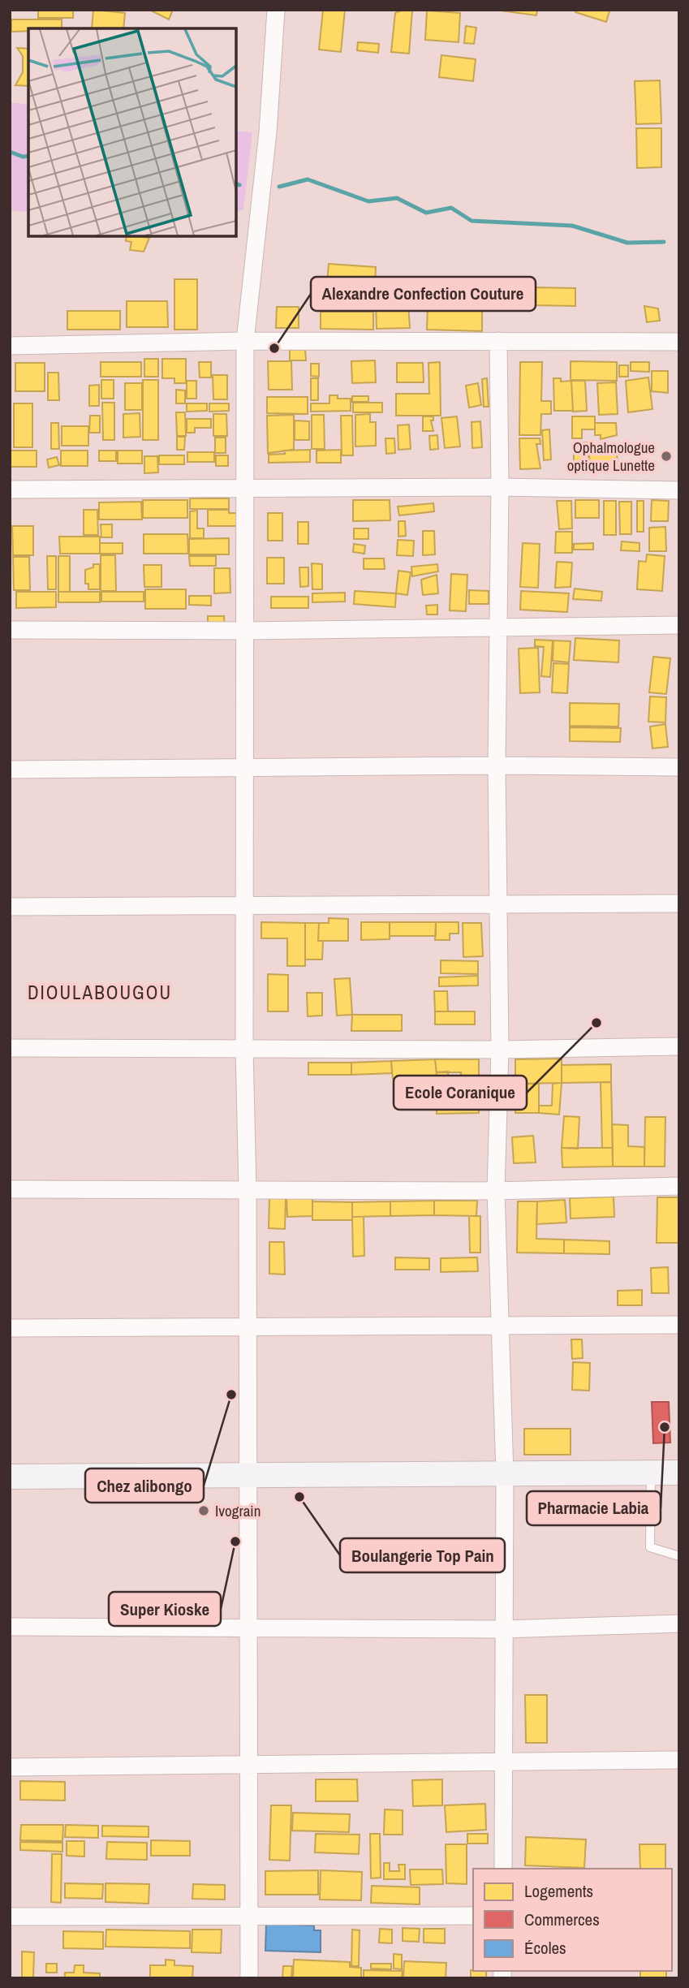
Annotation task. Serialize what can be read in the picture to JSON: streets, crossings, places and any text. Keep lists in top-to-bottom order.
{
  "districts": ["DIOULABOUGOU"],
  "places": [
    "Alexandre Confection Couture",
    "Ophalmologue optique Lunette",
    "Ecole Coranique",
    "Chez alibongo",
    "Pharmacie Labia",
    "Boulangerie Top Pain",
    "Ivograin",
    "Super Kioske"
  ],
  "legend": ["Logements", "Commerces", "Écoles"]
}
